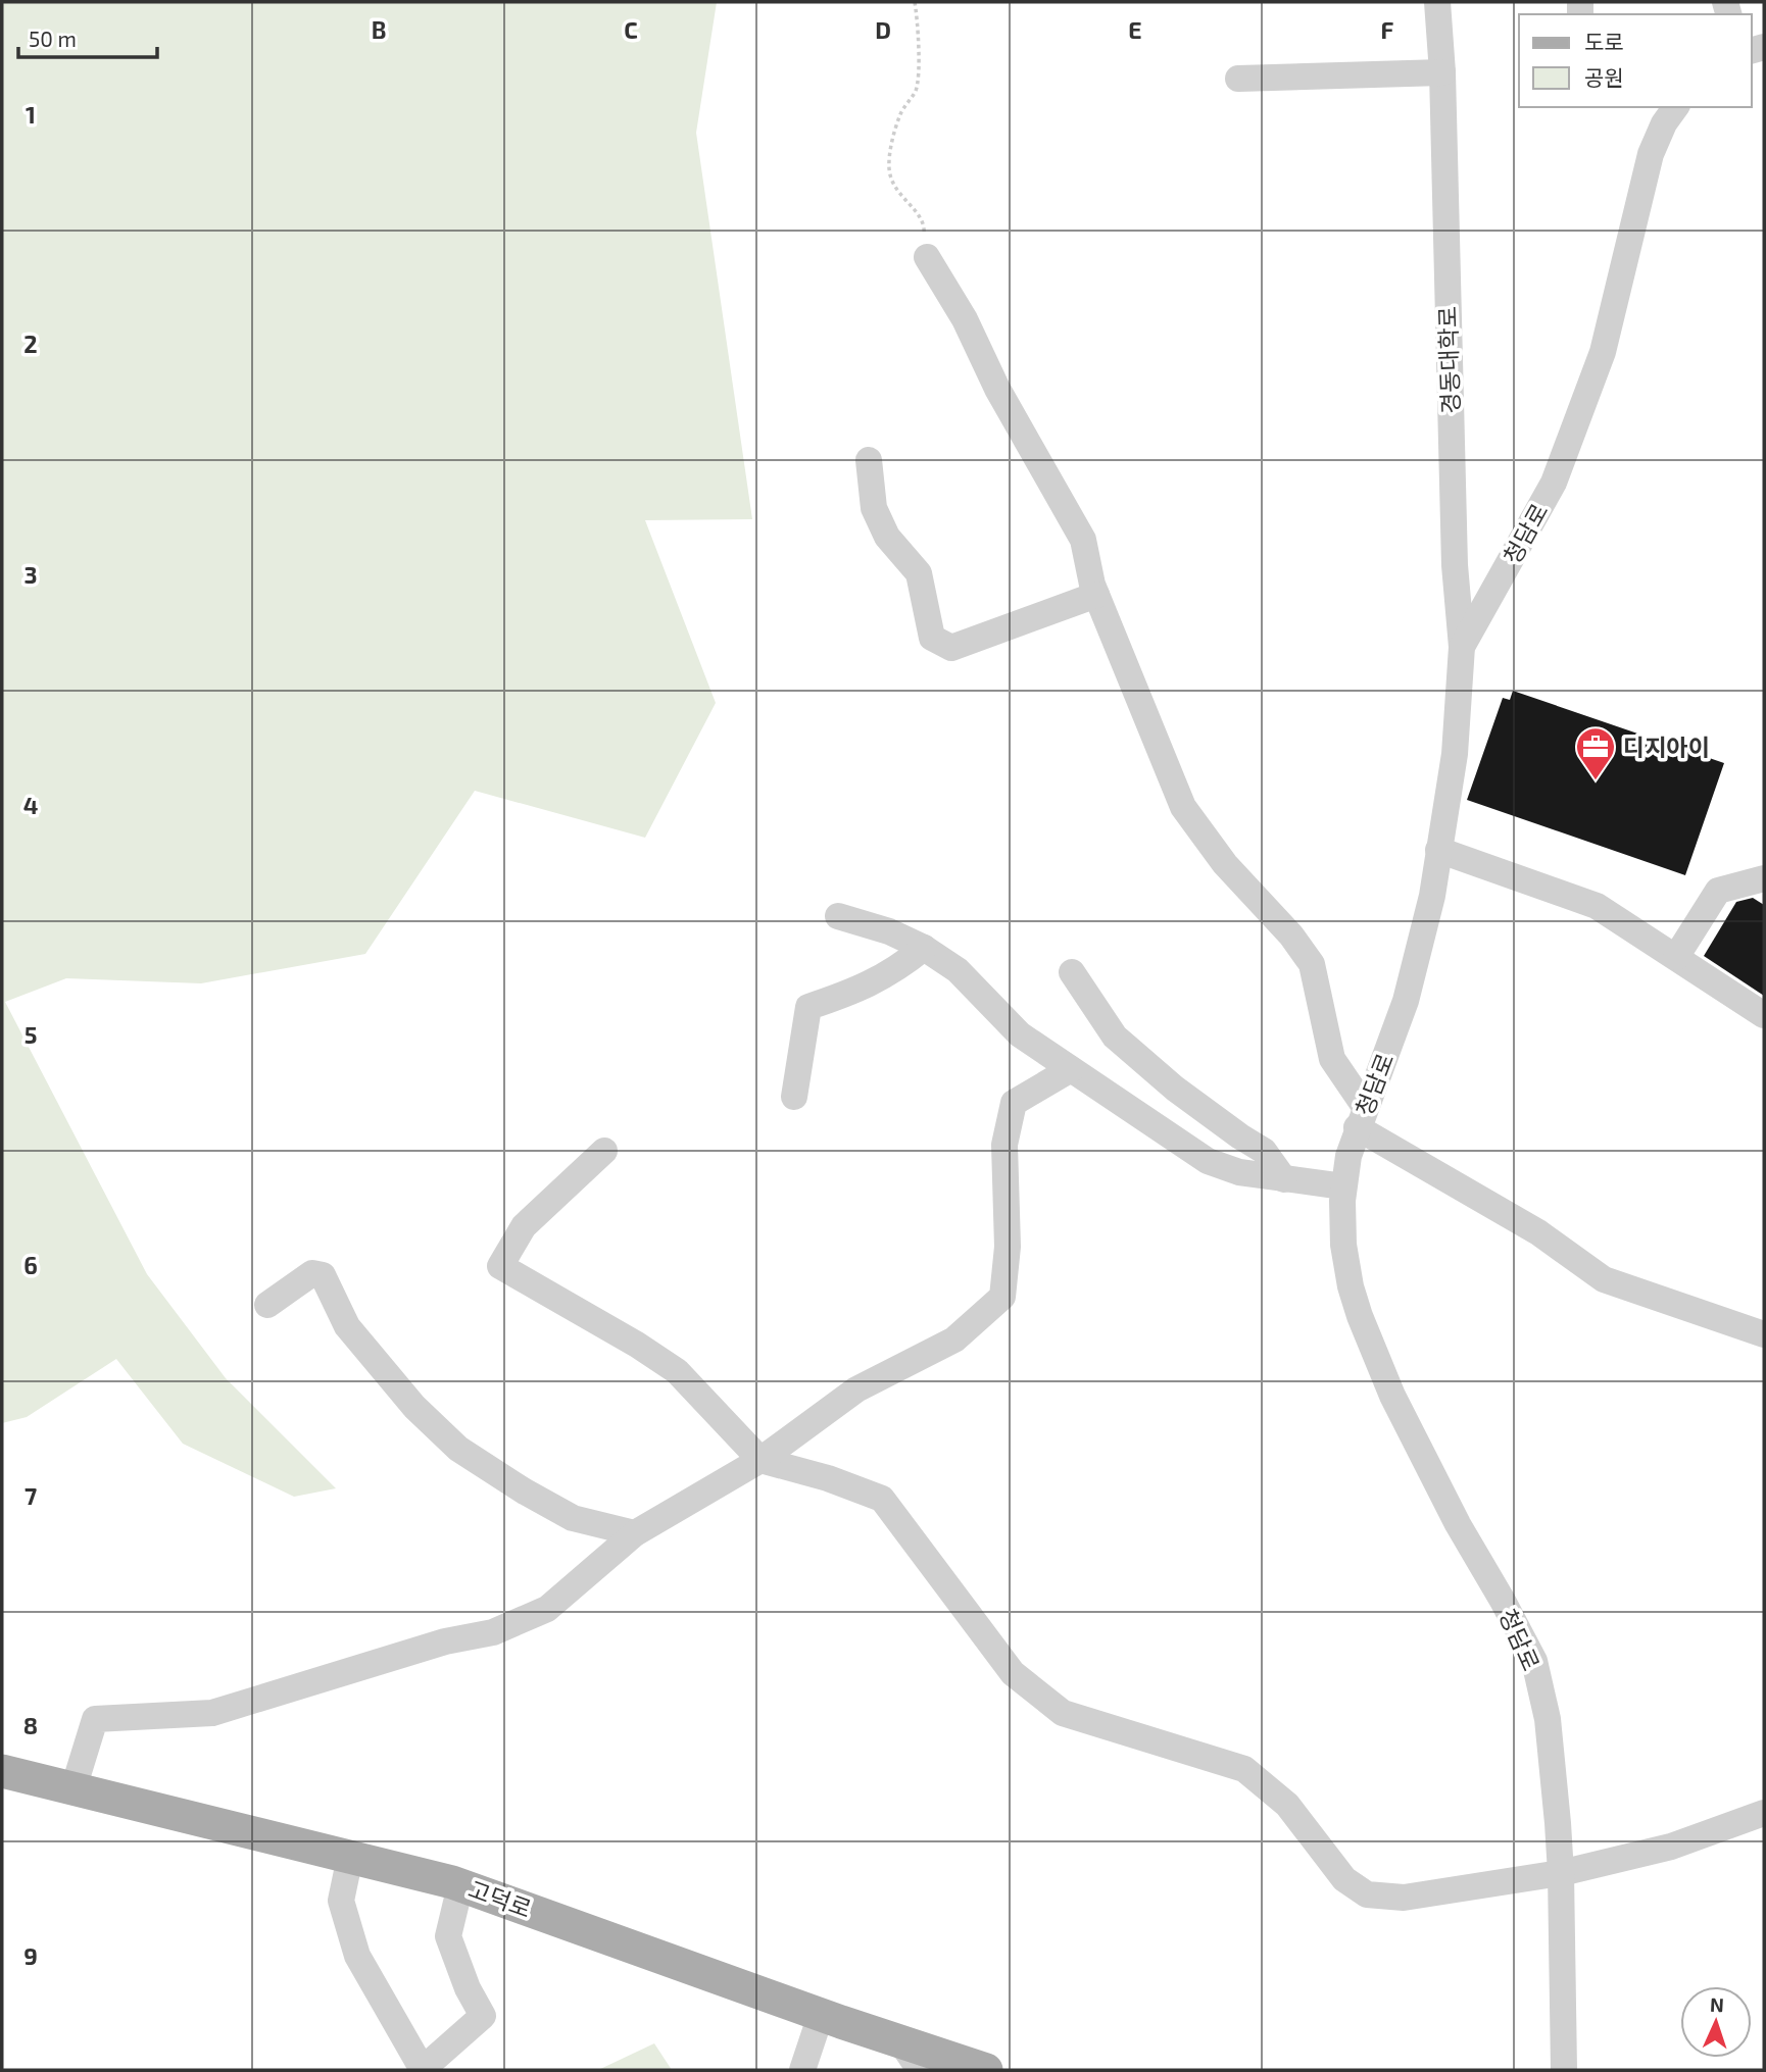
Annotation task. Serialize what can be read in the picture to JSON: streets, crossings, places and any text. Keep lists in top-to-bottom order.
{
  "streets": {
    "main road": ["고덕로"],
    "street": ["경동대학로", "청담로"]
  },
  "crossings": [
    ["경동대학로", "청담로"]
  ],
  "places": {
    "office": ["디지아이"]
  },
  "legend": ["도로", "공원"],
  "scale_bar": "50 m",
  "north": "top",
  "grid": {
    "columns": [
      "B",
      "C",
      "D",
      "E",
      "F"
    ],
    "rows": [
      "1",
      "2",
      "3",
      "4",
      "5",
      "6",
      "7",
      "8",
      "9"
    ]
  }
}
